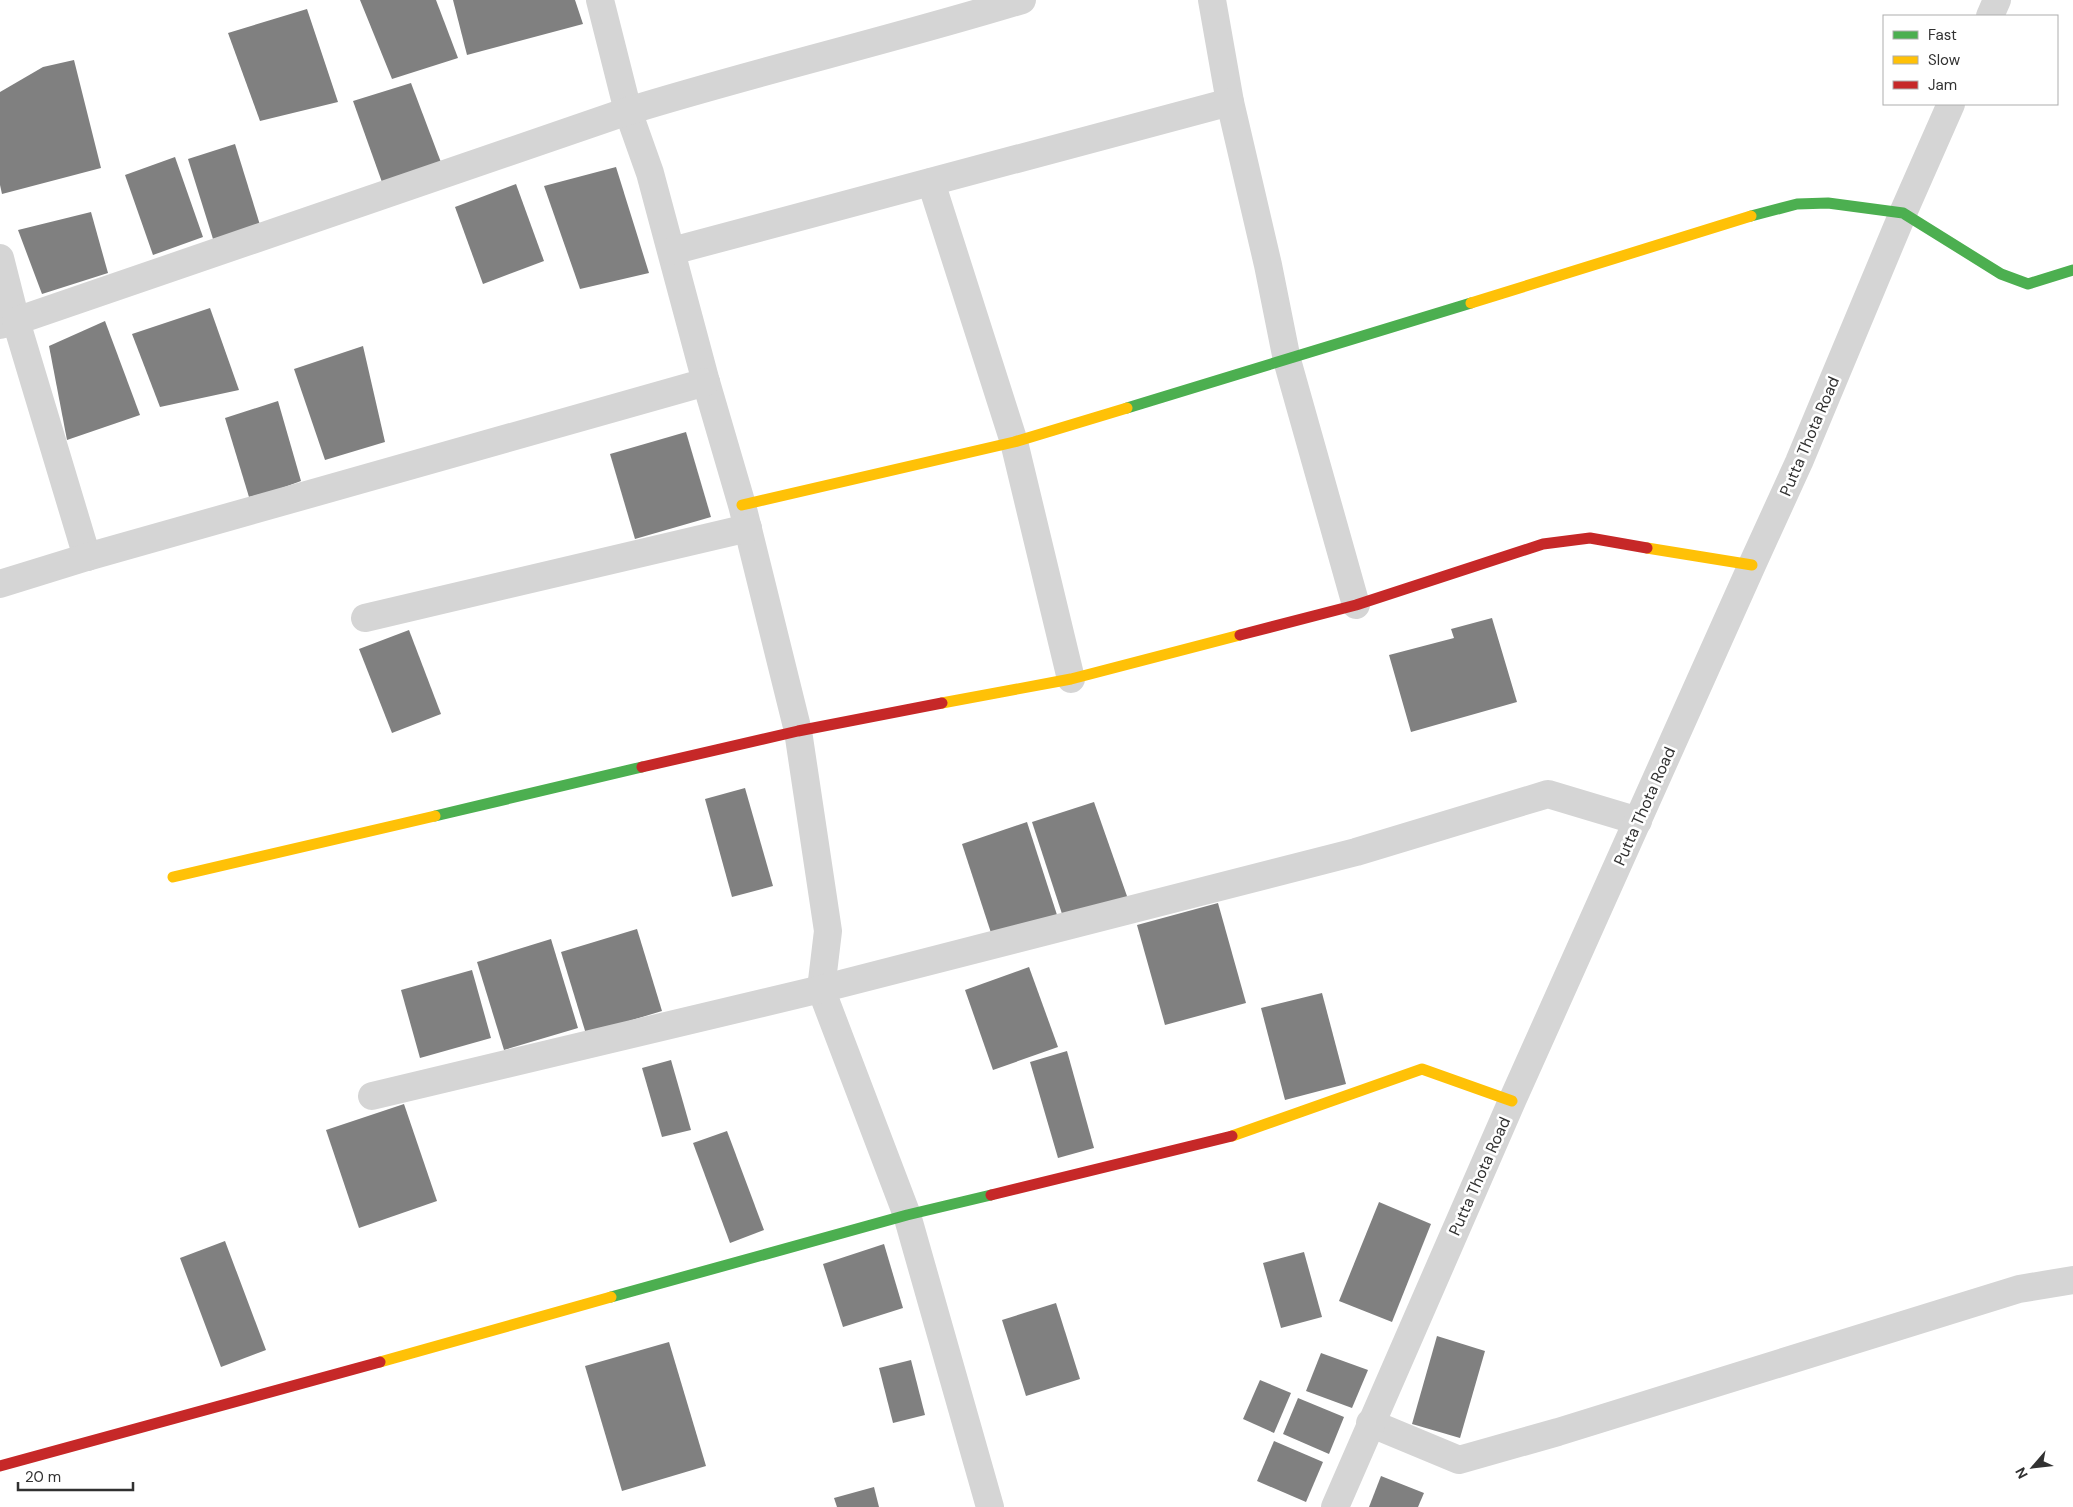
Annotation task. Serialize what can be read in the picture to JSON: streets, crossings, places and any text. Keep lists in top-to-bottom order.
{
  "streets": {
    "street": ["Putta Thota Road"]
  },
  "legend": ["Fast", "Slow", "Jam"],
  "scale_bar": "20 m",
  "north": "bottom left"
}
